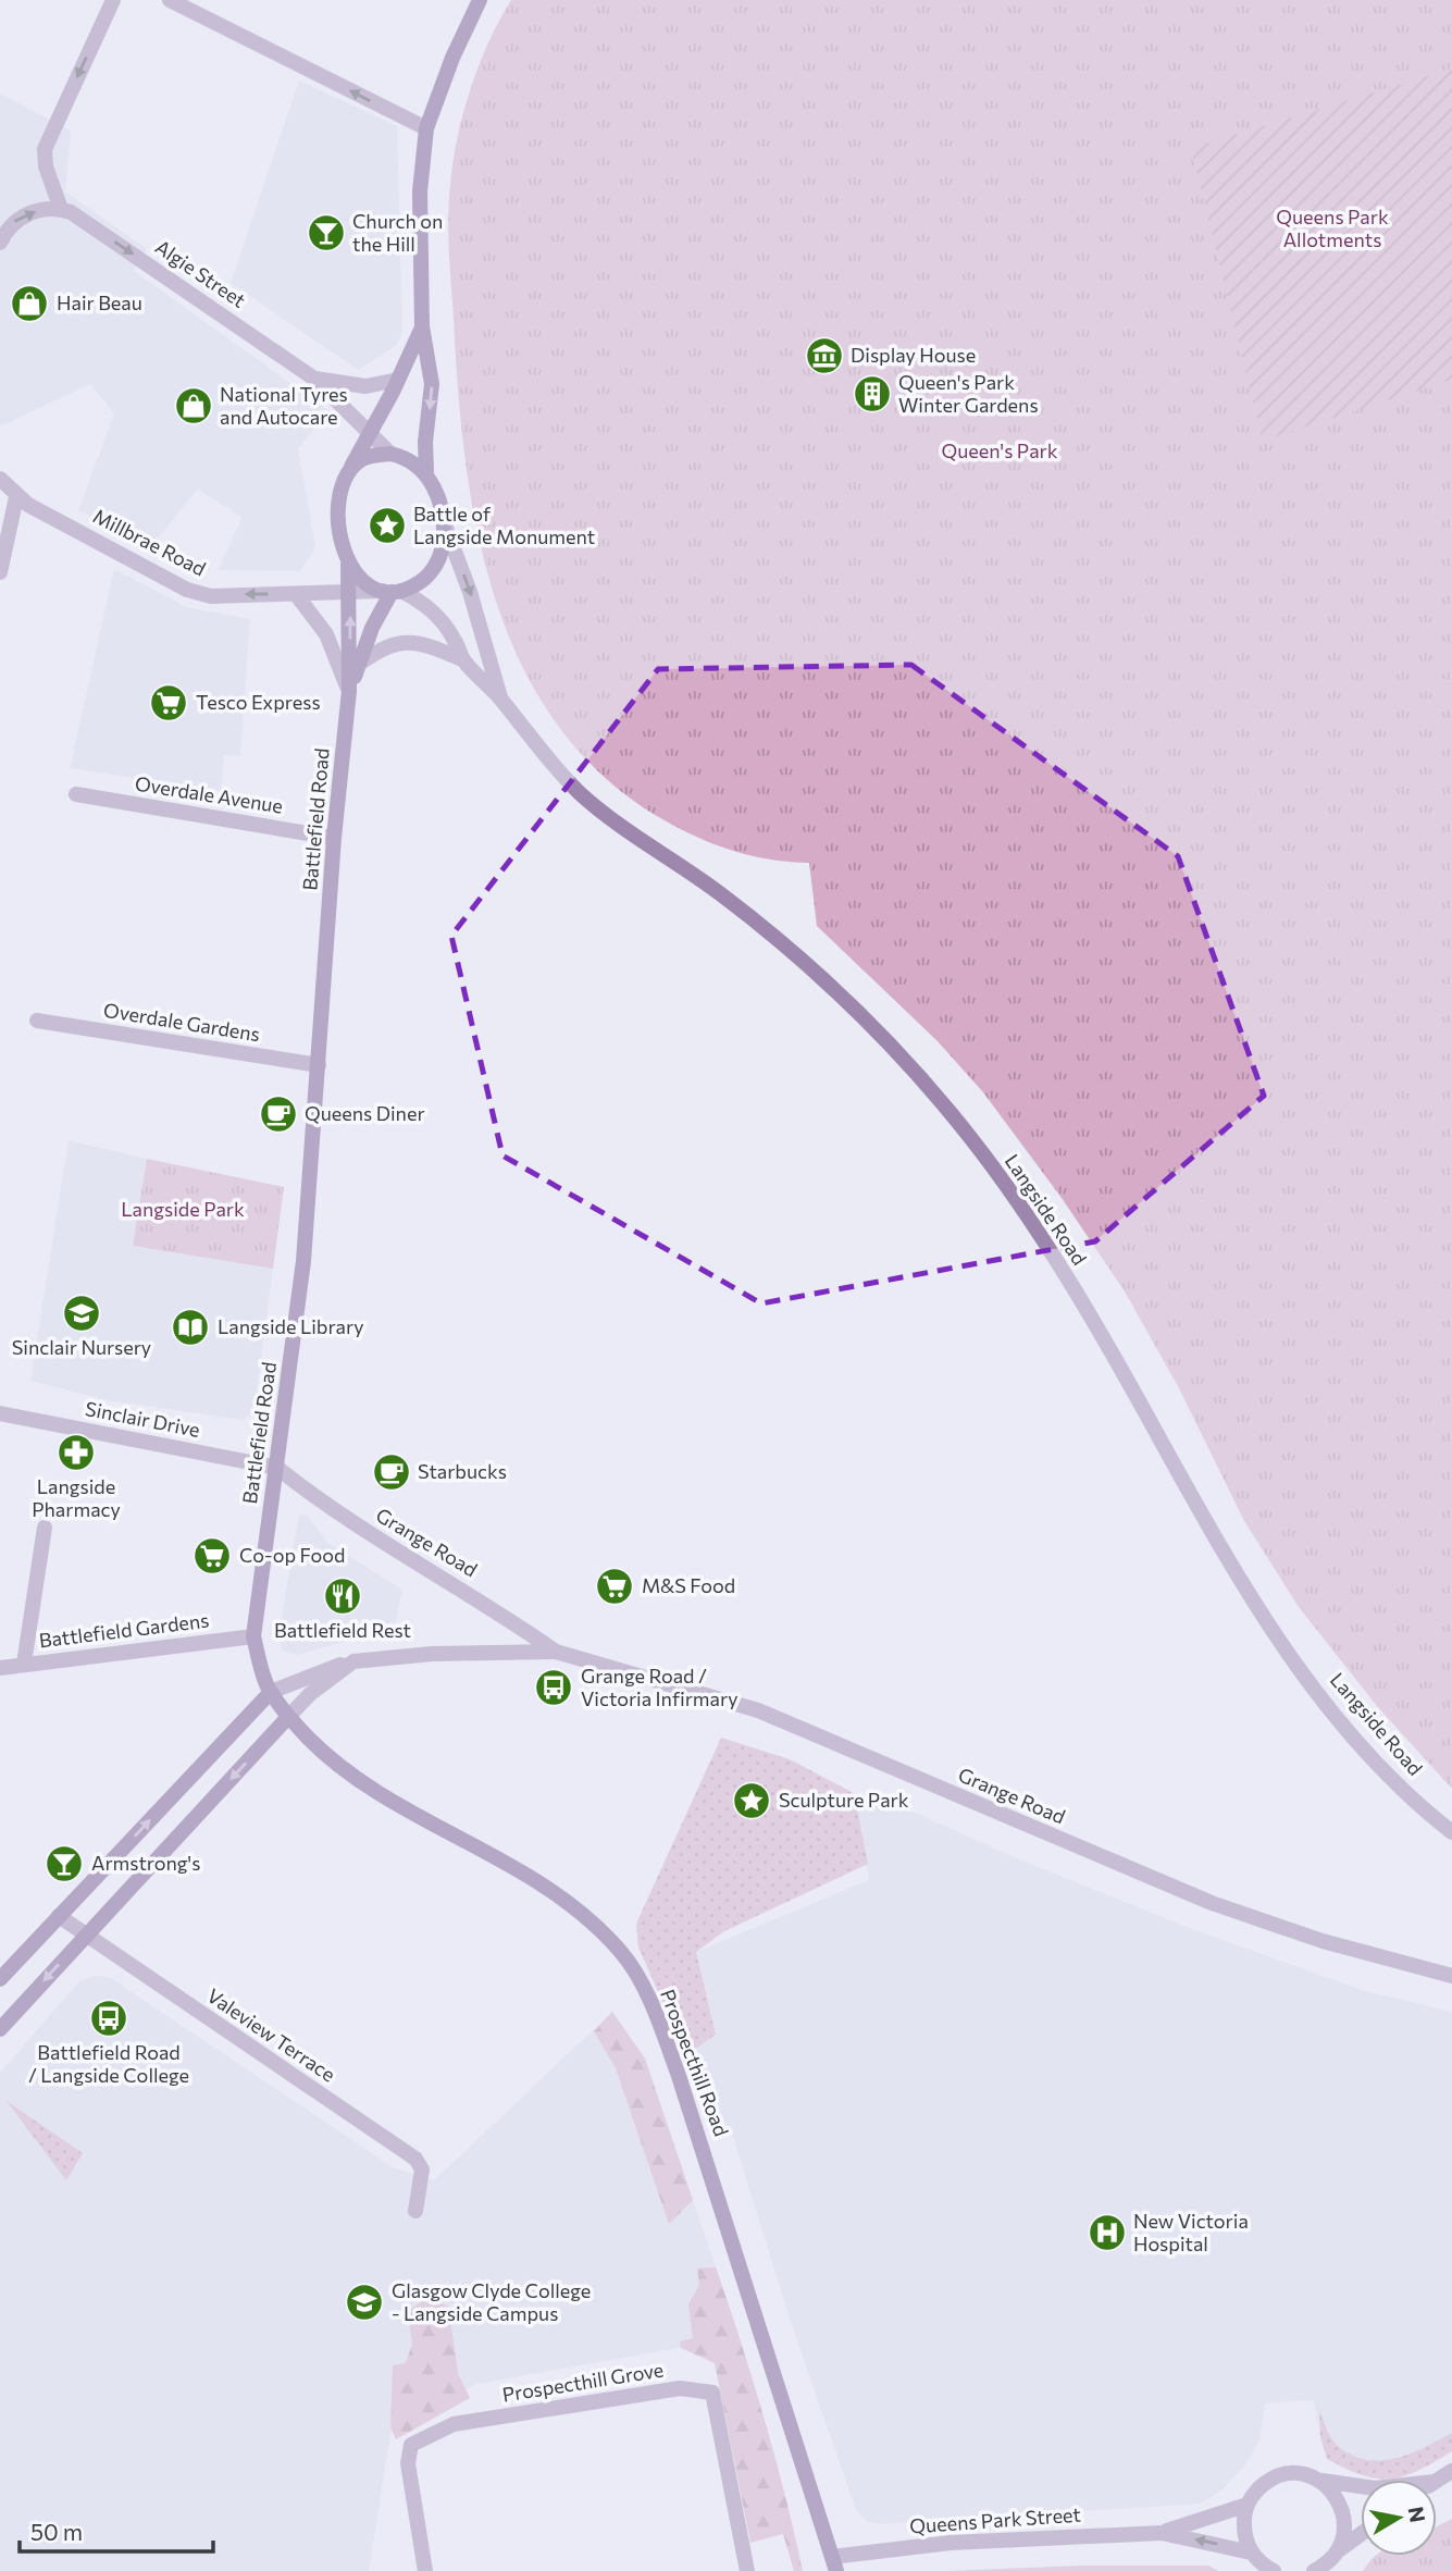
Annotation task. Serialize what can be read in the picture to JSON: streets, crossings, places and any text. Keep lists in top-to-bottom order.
{
  "streets": {
    "main road": ["Battlefield Road", "Prospecthill Road"],
    "street": [
      "Algie Street",
      "Millbrae Road",
      "Overdale Avenue",
      "Overdale Gardens",
      "Langside Road",
      "Sinclair Drive",
      "Grange Road",
      "Battlefield Gardens",
      "Valeview Terrace",
      "Prospecthill Grove",
      "Queens Park Street"
    ]
  },
  "crossings": [
    ["Algie Street", "Millbrae Road"],
    ["Algie Street", "Battlefield Road"],
    ["Algie Street", "Langside Road"],
    ["Millbrae Road", "Battlefield Road"],
    ["Millbrae Road", "Langside Road"],
    ["Overdale Avenue", "Battlefield Road"],
    ["Battlefield Road", "Overdale Gardens"],
    ["Battlefield Road", "Langside Road"],
    ["Battlefield Road", "Sinclair Drive"],
    ["Battlefield Road", "Grange Road"],
    ["Battlefield Road", "Battlefield Gardens"],
    ["Battlefield Road", "Prospecthill Road"],
    ["Sinclair Drive", "Grange Road"],
    ["Grange Road", "Prospecthill Road"],
    ["Prospecthill Road", "Queens Park Street"]
  ],
  "one_way": ["Algie Street", "Millbrae Road"],
  "parks": ["Queens Park Allotments", "Queen's Park", "Langside Park"],
  "places": {
    "bar": ["Church on the Hill", "Armstrong's"],
    "shop": ["Hair Beau", "National Tyres and Autocare"],
    "museum": ["Display House"],
    "building": ["Queen's Park Winter Gardens"],
    "place": ["Battle of Langside Monument", "Sculpture Park"],
    "supermarket": ["Tesco Express", "Co-op Food", "M&S Food"],
    "cafe": ["Queens Diner", "Starbucks"],
    "school or university": ["Sinclair Nursery", "Glasgow Clyde College - Langside Campus"],
    "library": ["Langside Library"],
    "pharmacy": ["Langside Pharmacy"],
    "restaurant": ["Battlefield Rest"],
    "bus stop": ["Grange Road / Victoria Infirmary", "Battlefield Road / Langside College"],
    "hospital": ["New Victoria Hospital"]
  },
  "scale_bar": "50 m",
  "north": "right"
}
